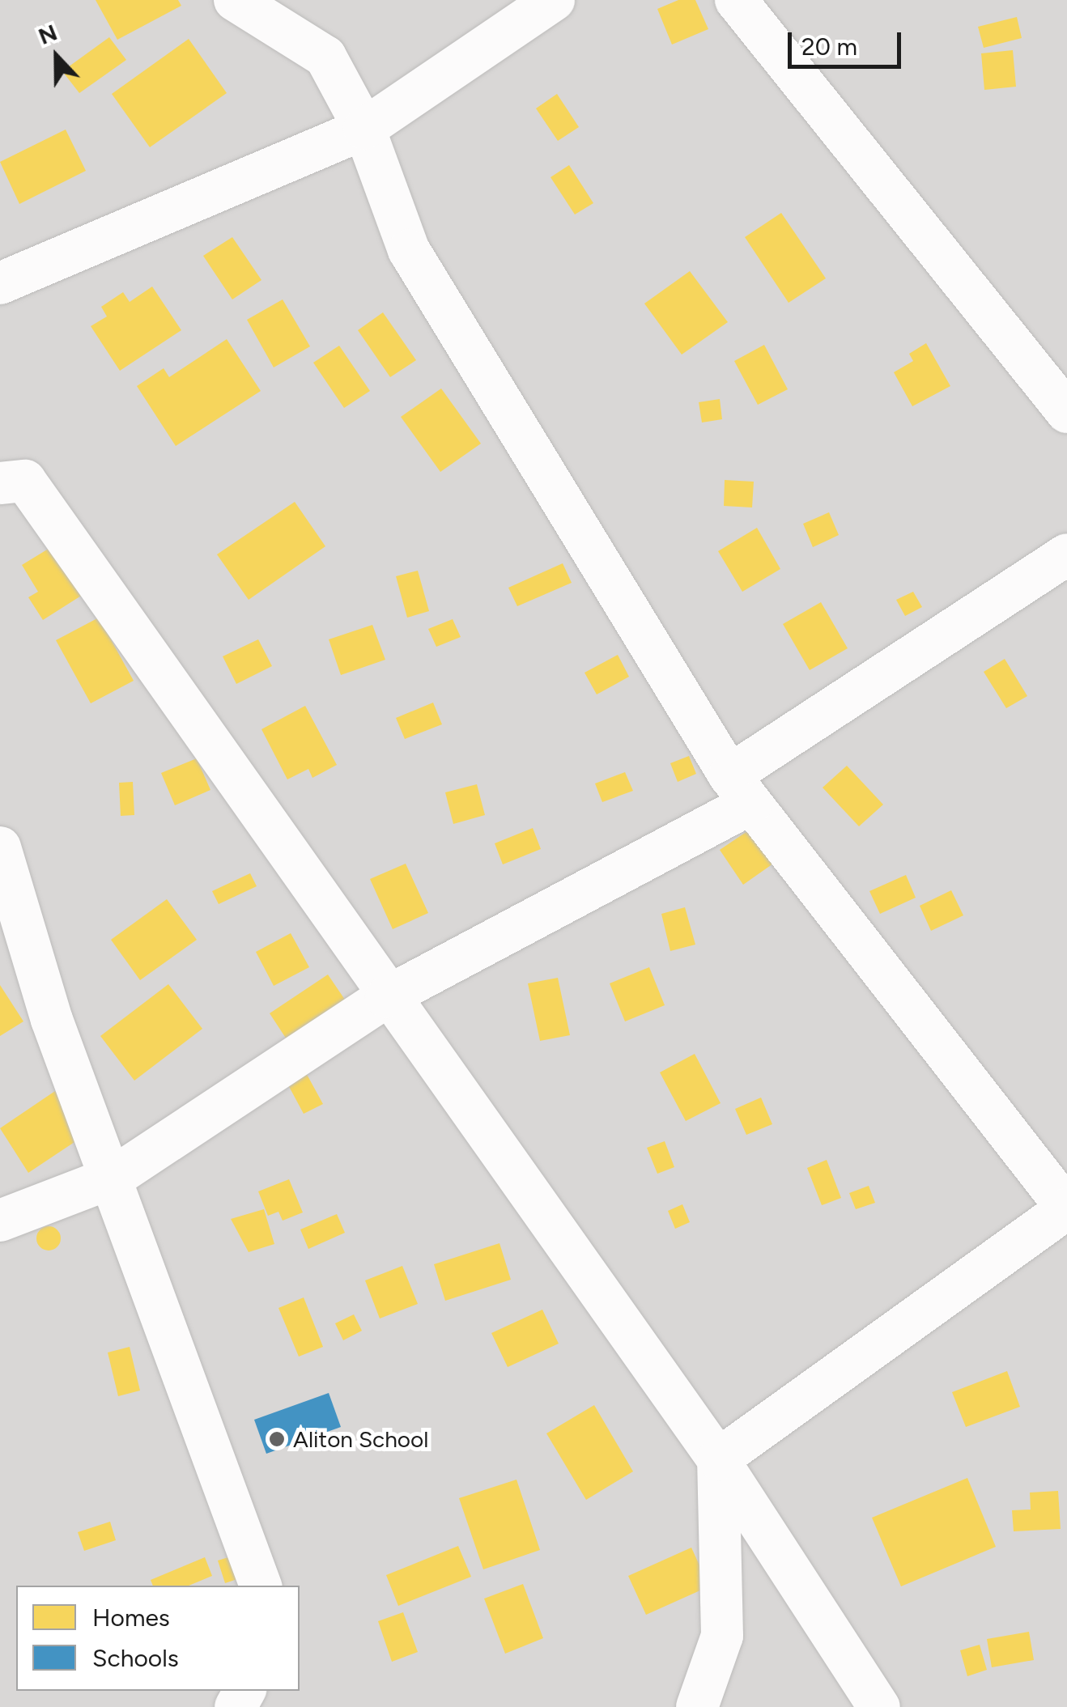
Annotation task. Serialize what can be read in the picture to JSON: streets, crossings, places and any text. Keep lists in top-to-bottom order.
{
  "places": ["Aliton School"],
  "legend": ["Homes", "Schools"],
  "scale_bar": "20 m",
  "north": "top"
}
